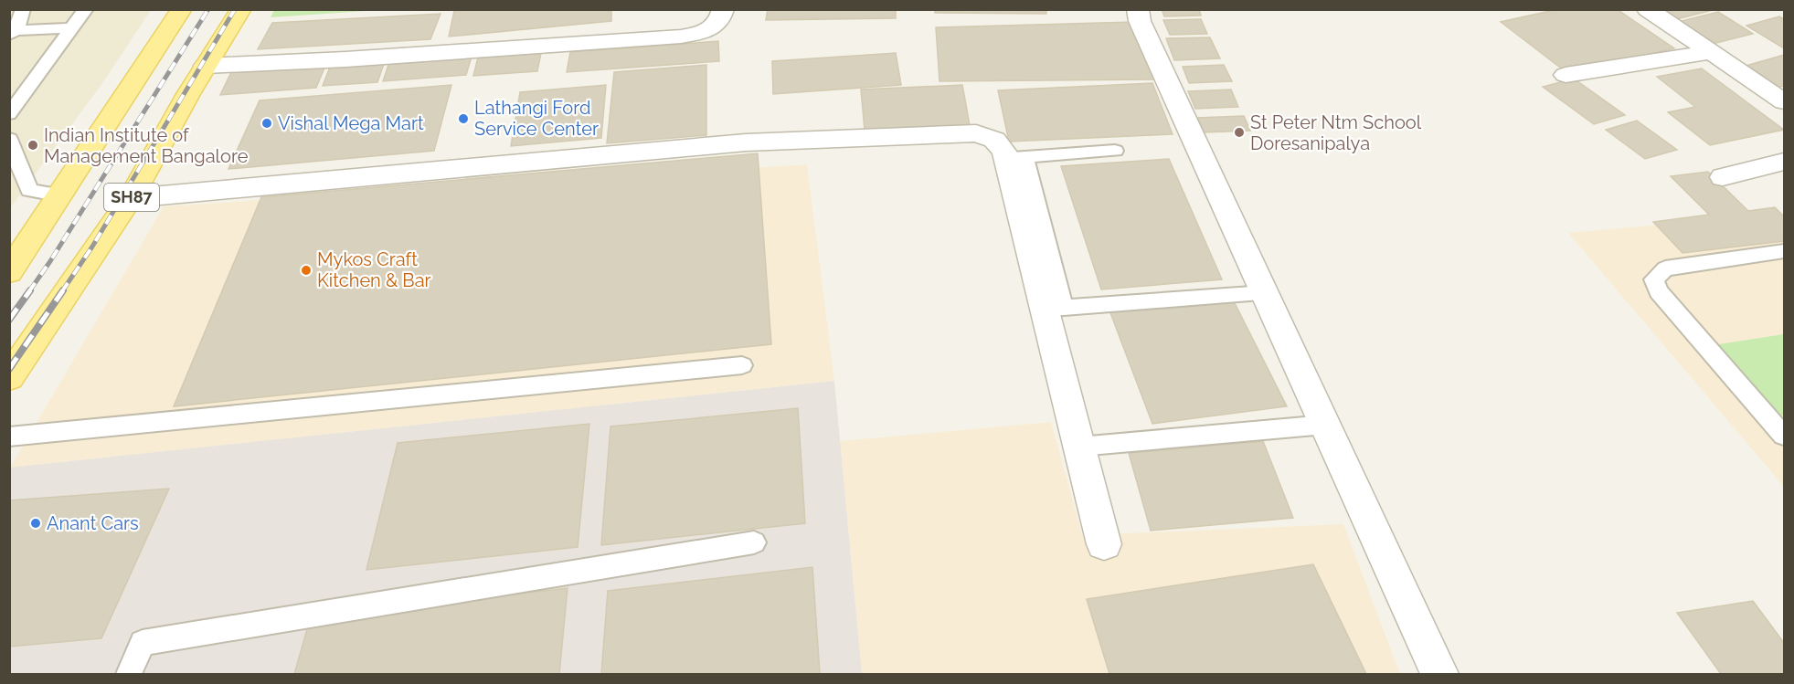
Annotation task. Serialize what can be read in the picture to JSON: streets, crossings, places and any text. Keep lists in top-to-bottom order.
{
  "streets": {
    "main road": ["SH87"]
  },
  "places": [
    "Lathangi Ford Service Center",
    "Vishal Mega Mart",
    "St Peter Ntm School Doresanipalya",
    "Indian Institute of Management Bangalore",
    "Mykos Craft Kitchen & Bar",
    "Anant Cars"
  ]
}
